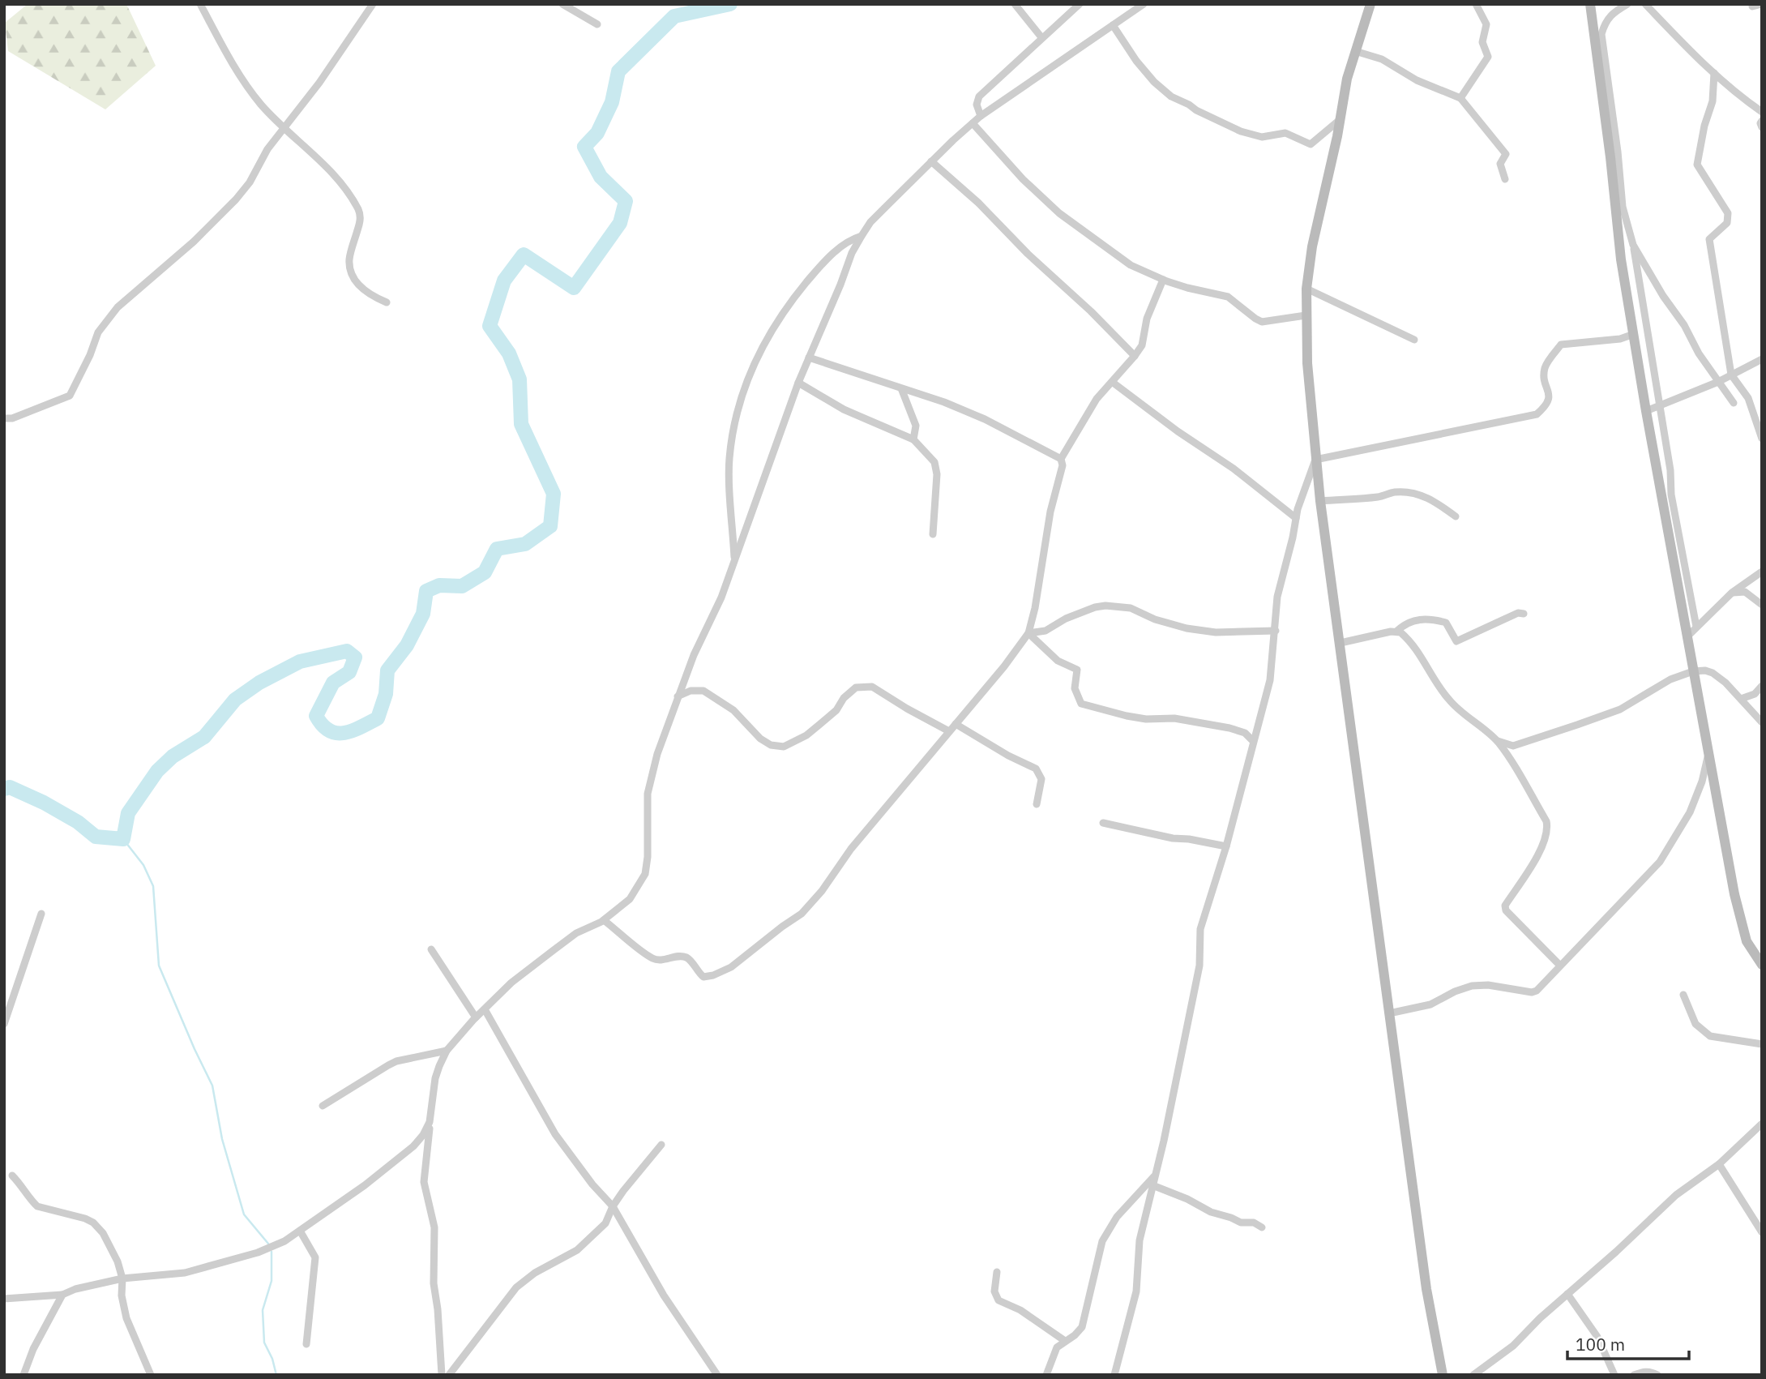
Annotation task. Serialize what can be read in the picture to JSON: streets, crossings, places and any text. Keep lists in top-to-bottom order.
{
  "scale_bar": "100 m"
}
